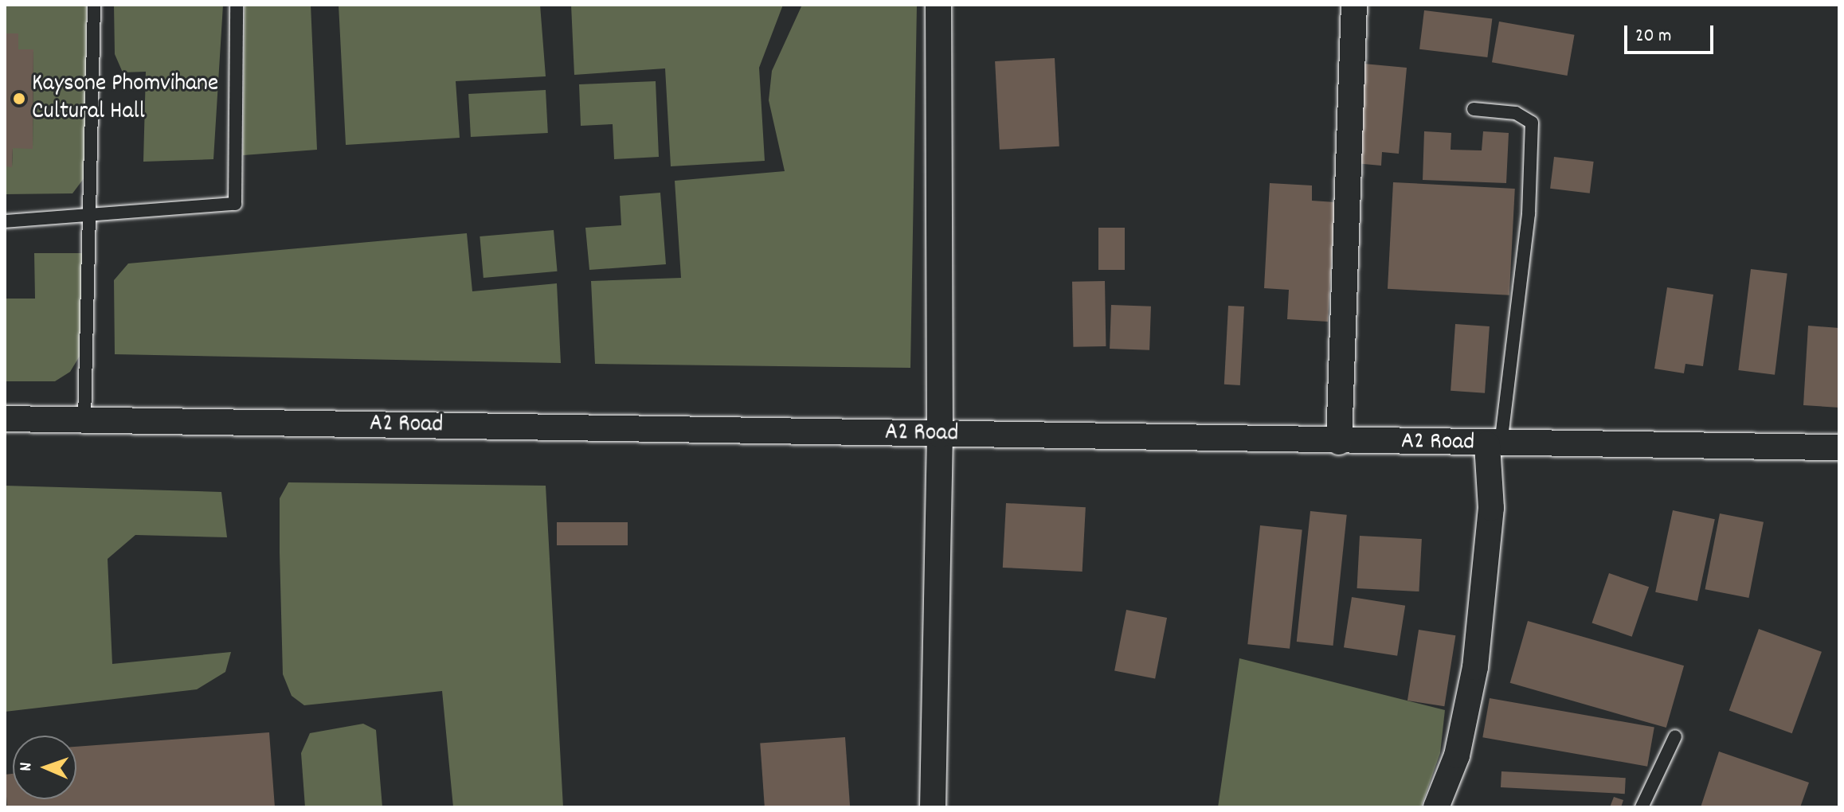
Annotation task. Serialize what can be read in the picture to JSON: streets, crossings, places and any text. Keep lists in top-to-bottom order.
{
  "streets": {
    "street": ["A2 Road"]
  },
  "places": ["Kaysone Phomvihane Cultural Hall"],
  "scale_bar": "20 m",
  "north": "left"
}
